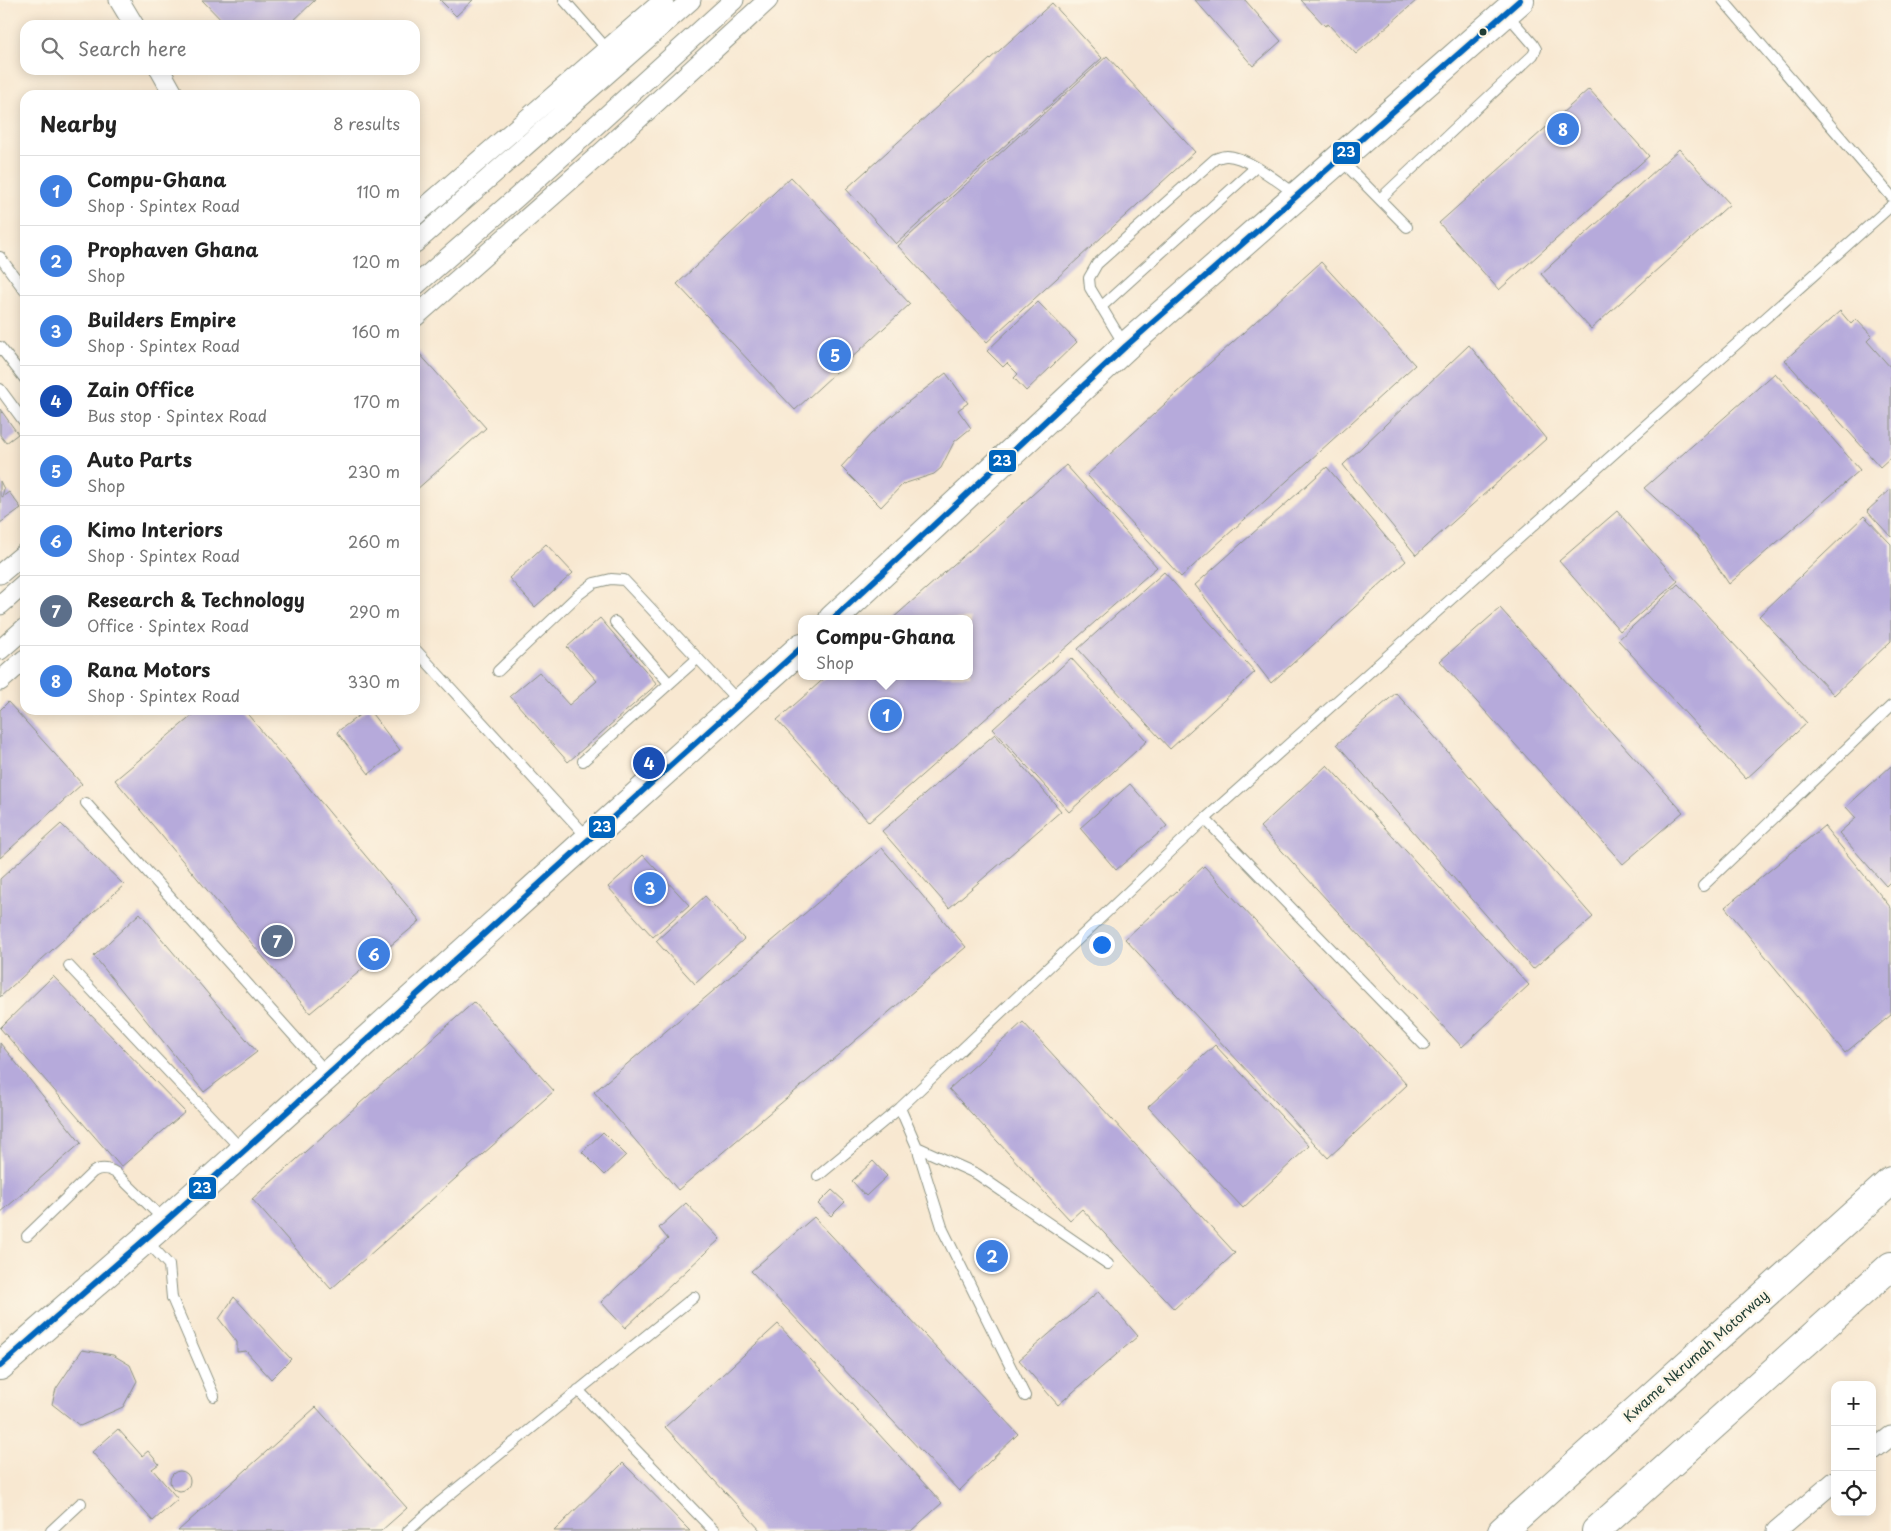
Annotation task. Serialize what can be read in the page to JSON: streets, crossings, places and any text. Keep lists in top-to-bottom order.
{
  "streets": {
    "main road": ["Kwame Nkrumah Motorway"]
  },
  "lines": ["transit line 23"],
  "page": {
    "search": "Search here",
    "heading": ["Nearby", "8 results"],
    "pins": [
      "8",
      "5",
      "1",
      "4",
      "3",
      "7",
      "6",
      "2"
    ],
    "list": [
      {
        "mark": "1",
        "name": "Compu-Ghana",
        "note": "Shop · Spintex Road",
        "value": "110 m"
      },
      {
        "mark": "2",
        "name": "Prophaven Ghana",
        "note": "Shop",
        "value": "120 m"
      },
      {
        "mark": "3",
        "name": "Builders Empire",
        "note": "Shop · Spintex Road",
        "value": "160 m"
      },
      {
        "mark": "4",
        "name": "Zain Office",
        "note": "Bus stop · Spintex Road",
        "value": "170 m"
      },
      {
        "mark": "5",
        "name": "Auto Parts",
        "note": "Shop",
        "value": "230 m"
      },
      {
        "mark": "6",
        "name": "Kimo Interiors",
        "note": "Shop · Spintex Road",
        "value": "260 m"
      },
      {
        "mark": "7",
        "name": "Research & Technology",
        "note": "Office · Spintex Road",
        "value": "290 m"
      },
      {
        "mark": "8",
        "name": "Rana Motors",
        "note": "Shop · Spintex Road",
        "value": "330 m"
      }
    ],
    "popup": ["Compu-Ghana", "Shop"],
    "map_buttons": ["+", "−"]
  }
}
